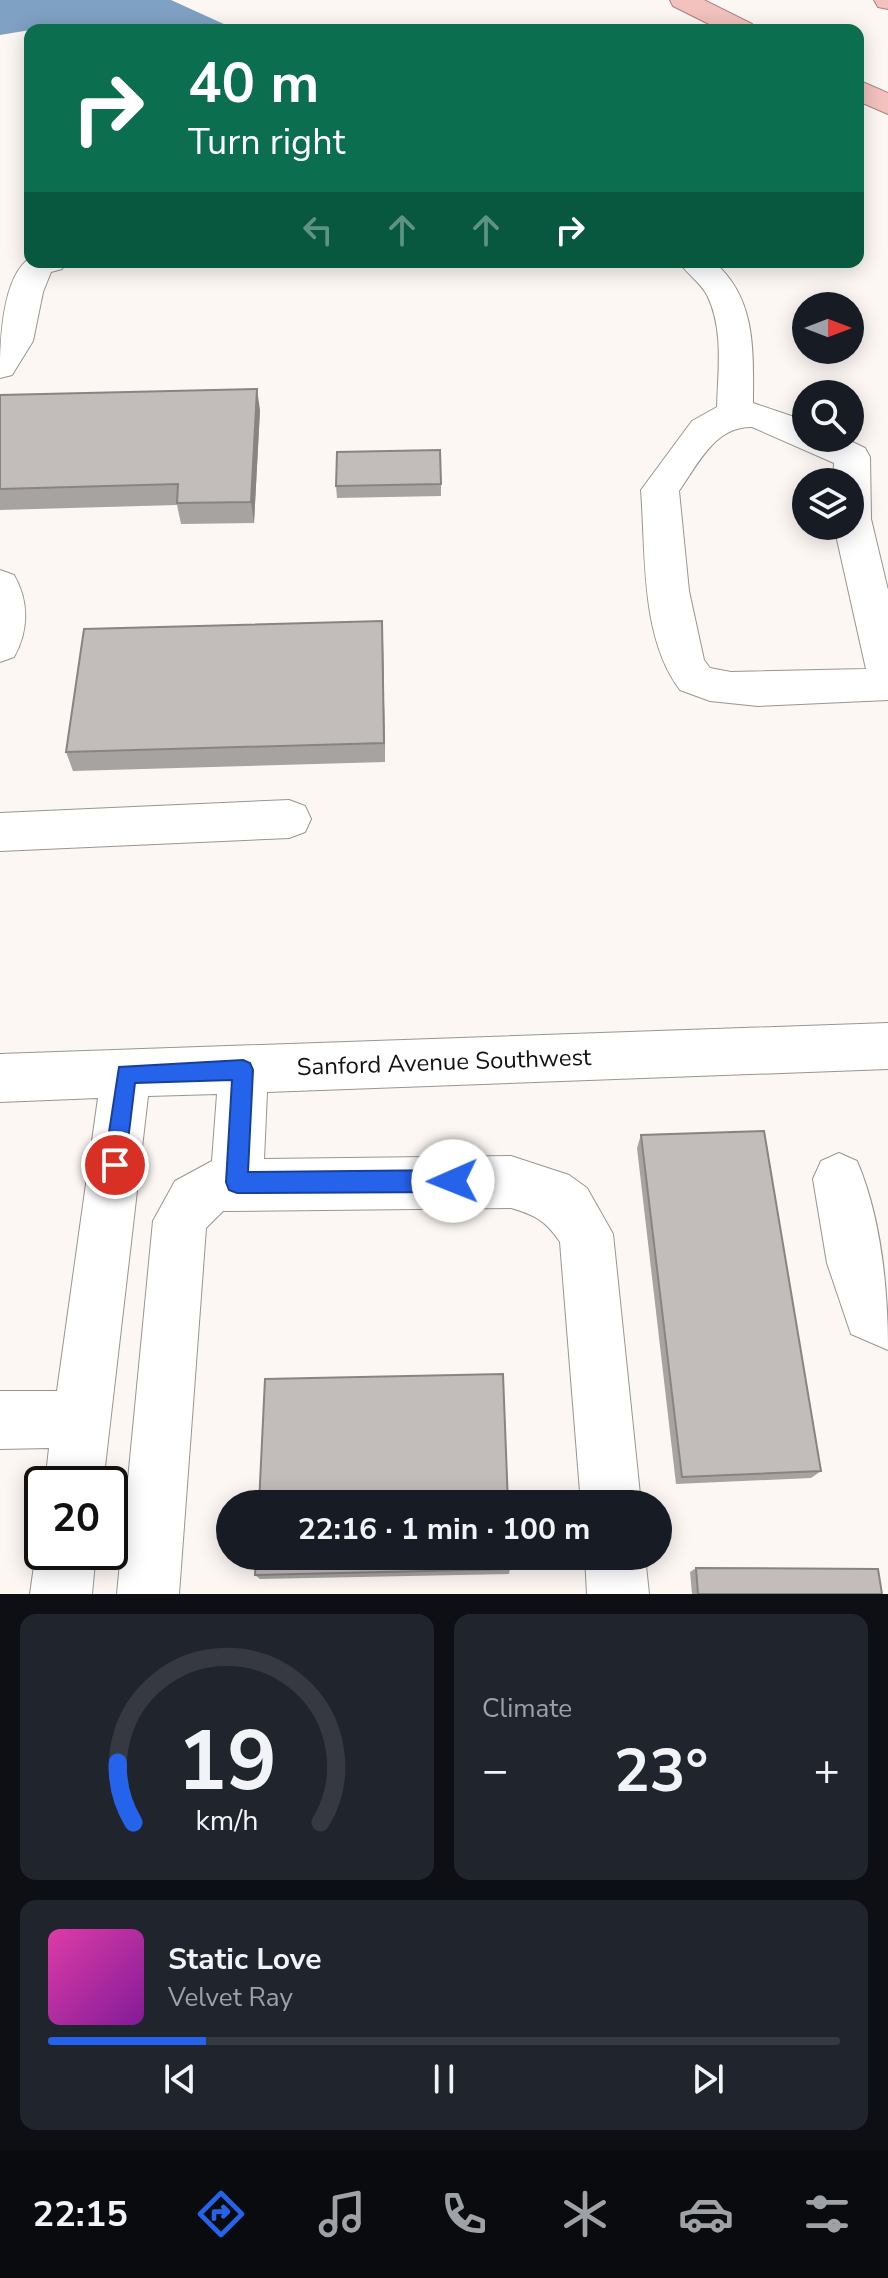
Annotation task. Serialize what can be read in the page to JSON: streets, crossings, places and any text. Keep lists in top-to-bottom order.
{
  "streets": {
    "street": ["Sanford Avenue Southwest"]
  },
  "north": "right",
  "page": {
    "turn": ["40 m", "Turn right"],
    "limit": "20",
    "trip": "22:16 · 1 min · 100 m",
    "tile": "Climate",
    "heat": ["−", "23°", "+"],
    "song": ["Static Love", "Velvet Ray"],
    "tabs": "22:15",
    "gauge": ["19", "km/h"]
  }
}
